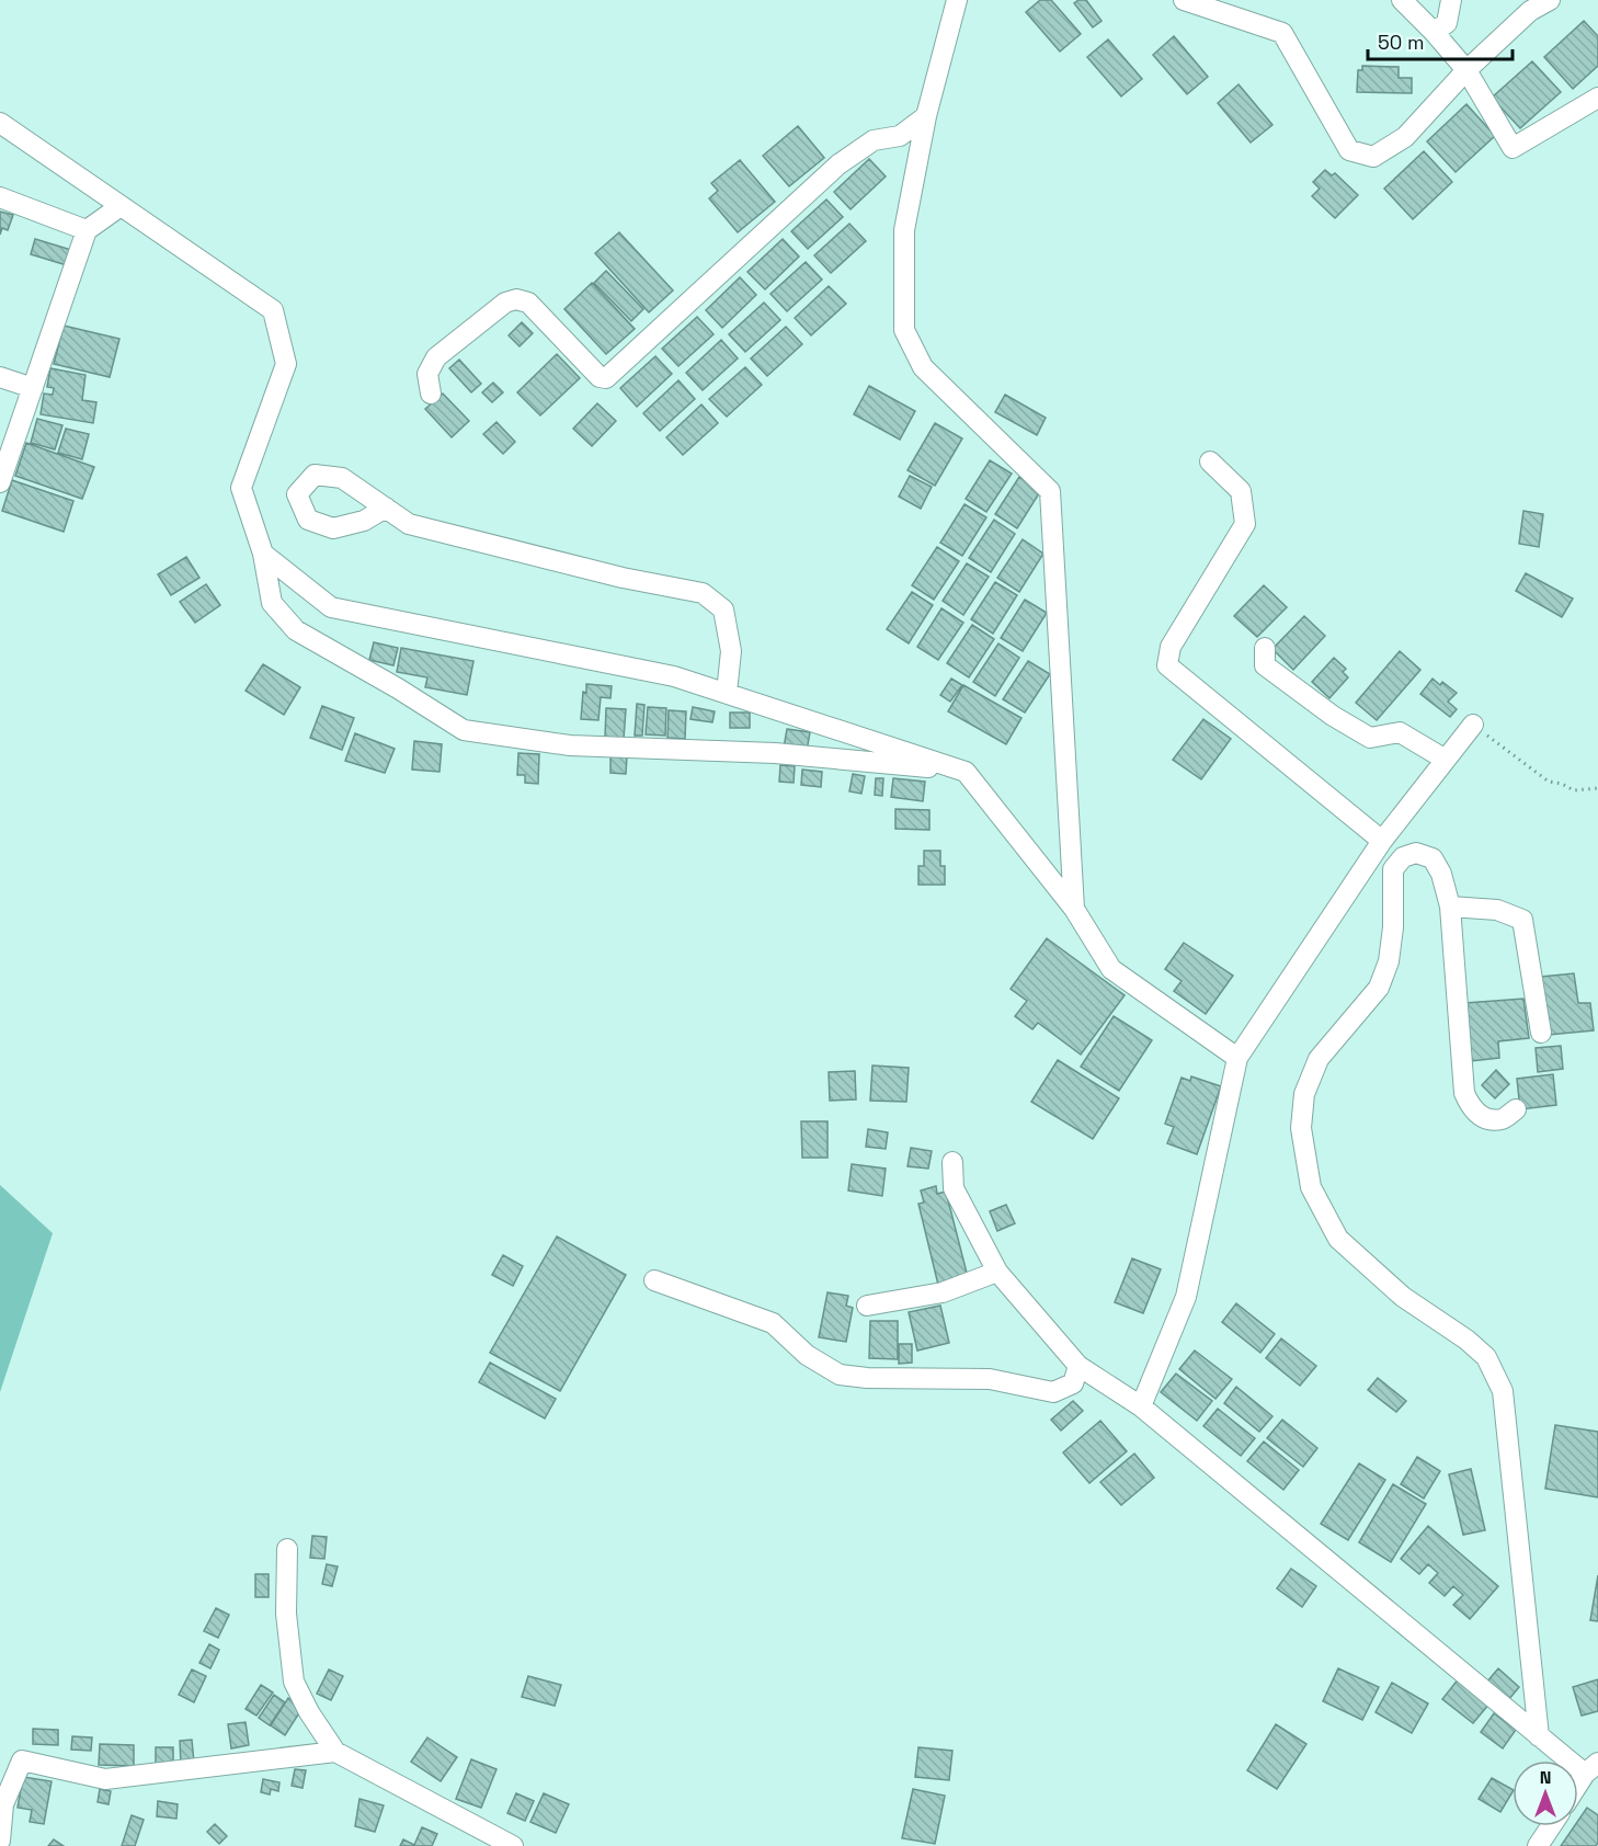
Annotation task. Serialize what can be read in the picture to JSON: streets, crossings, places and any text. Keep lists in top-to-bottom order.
{
  "scale_bar": "50 m",
  "north": "top"
}
